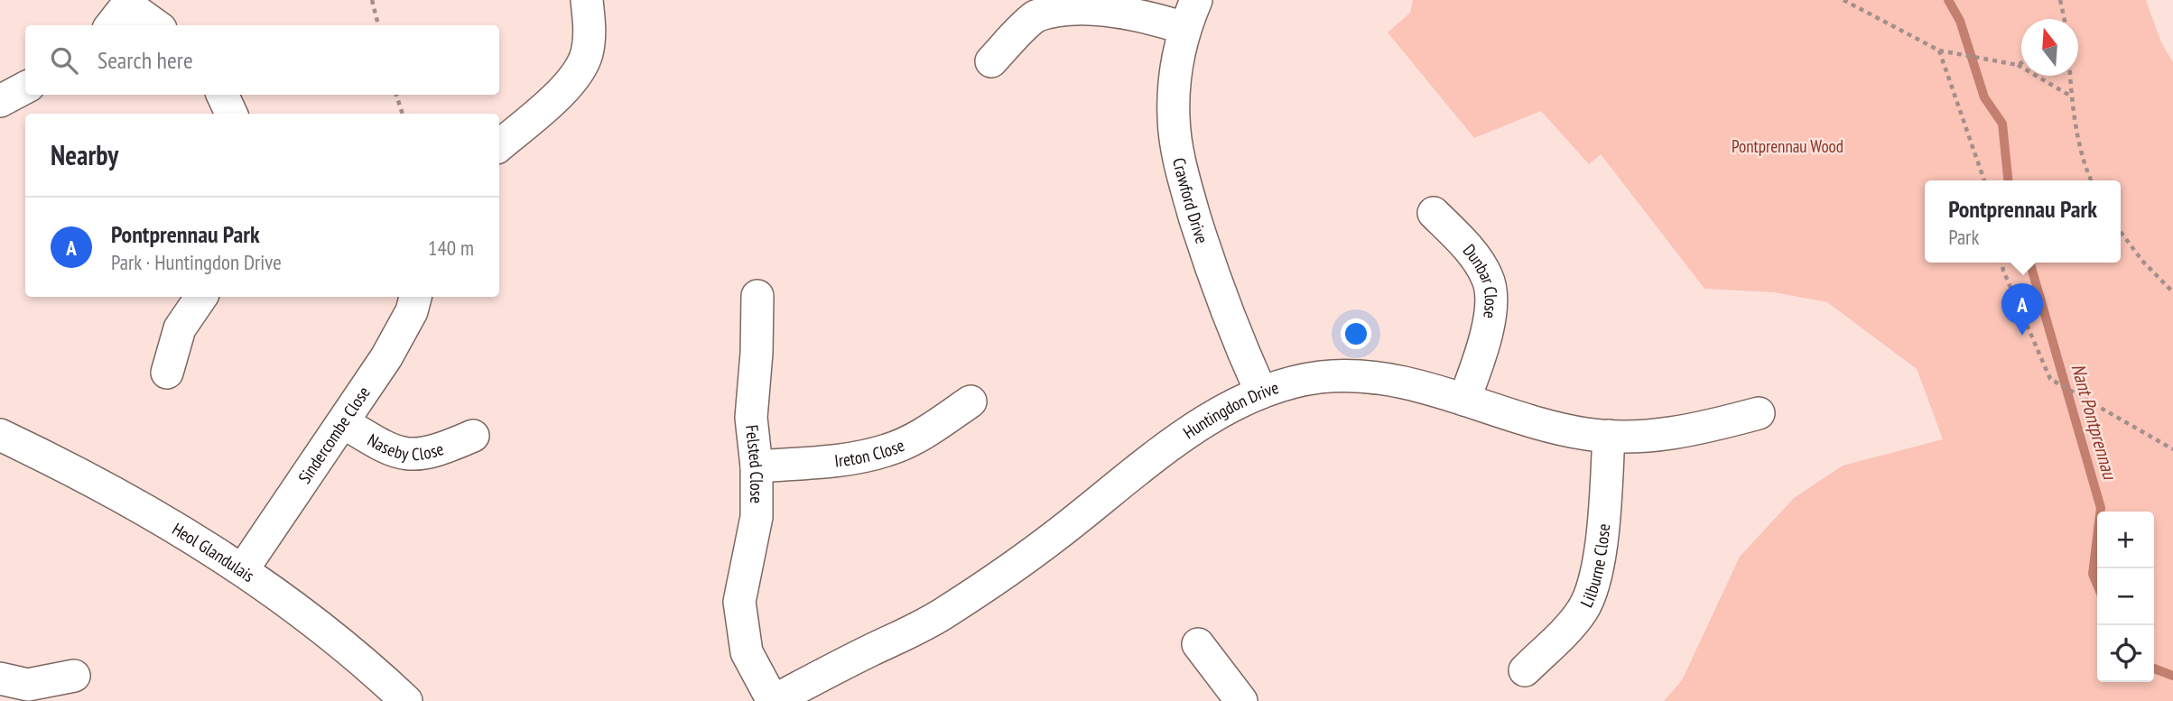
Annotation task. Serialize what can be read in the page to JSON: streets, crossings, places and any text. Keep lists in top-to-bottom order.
{
  "streets": {
    "street": [
      "Crawford Drive",
      "Dunbar Close",
      "Huntingdon Drive",
      "Sindercombe Close",
      "Naseby Close",
      "Ireton Close",
      "Felsted Close",
      "Heol Glandulais",
      "Lilburne Close"
    ]
  },
  "crossings": [
    ["Crawford Drive", "Huntingdon Drive"],
    ["Dunbar Close", "Huntingdon Drive"],
    ["Huntingdon Drive", "Felsted Close"],
    ["Huntingdon Drive", "Lilburne Close"],
    ["Sindercombe Close", "Naseby Close"],
    ["Sindercombe Close", "Heol Glandulais"],
    ["Ireton Close", "Felsted Close"]
  ],
  "water": ["Nant Pontprennau"],
  "parks": ["Pontprennau Wood"],
  "north": "top",
  "page": {
    "search": "Search here",
    "heading": "Nearby",
    "popup": ["Pontprennau Park", "Park"],
    "list": [
      {
        "mark": "A",
        "name": "Pontprennau Park",
        "note": "Park · Huntingdon Drive",
        "value": "140 m"
      }
    ],
    "pins": "A",
    "map_buttons": ["+", "−"]
  }
}
